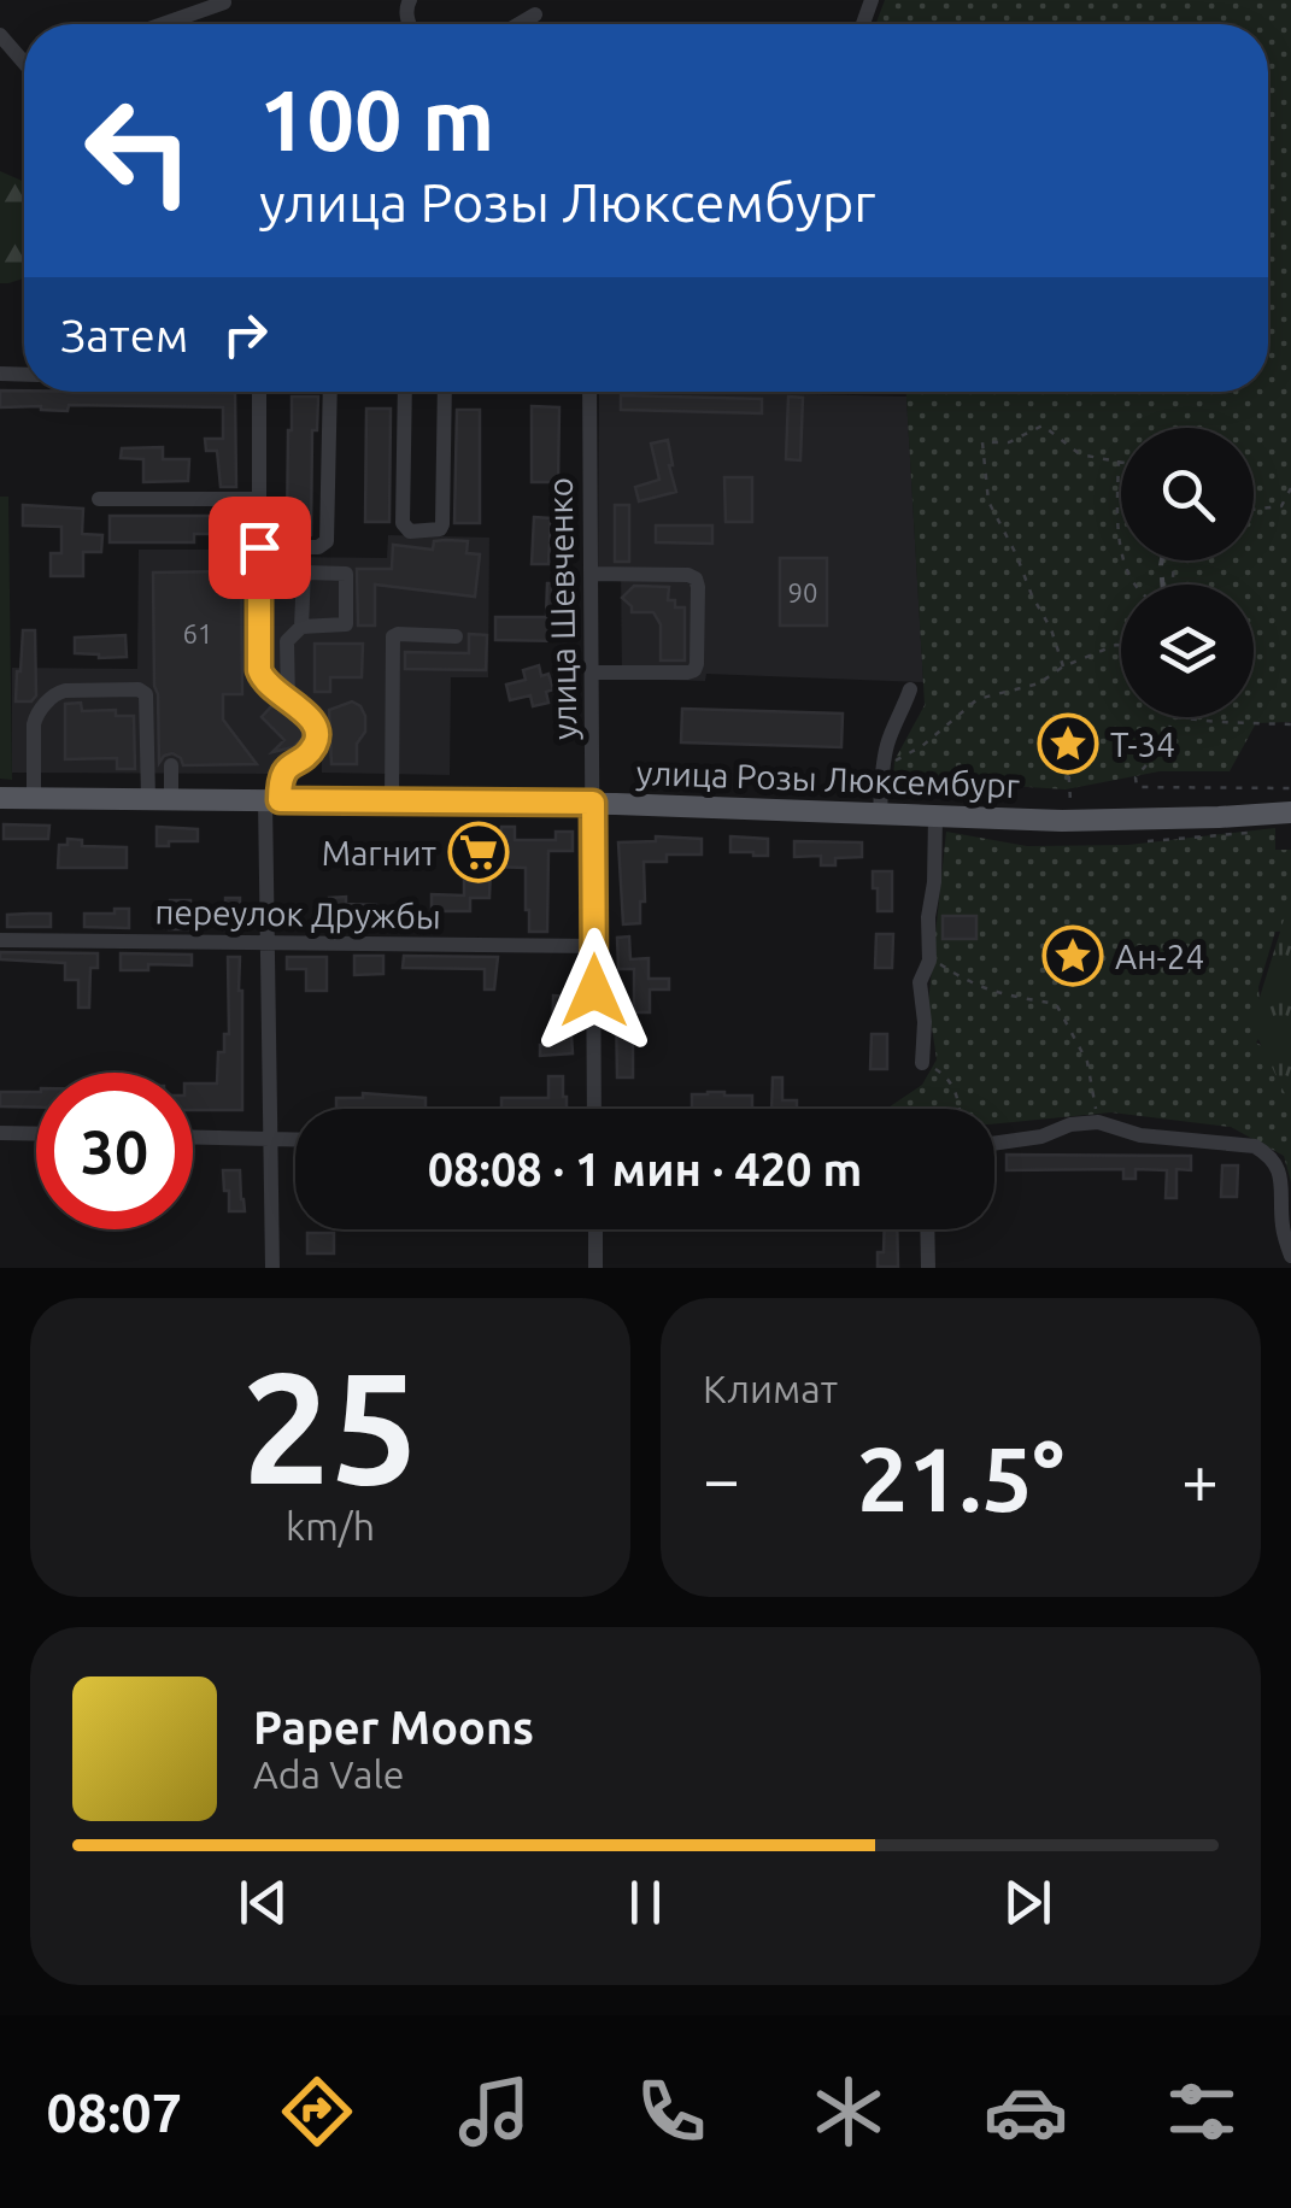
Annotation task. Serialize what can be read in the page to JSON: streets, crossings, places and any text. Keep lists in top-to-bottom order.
{
  "streets": {
    "main road": ["улица Розы Люксембург"],
    "street": ["улица Шевченко", "переулок Дружбы"]
  },
  "crossings": [
    ["улица Шевченко", "улица Розы Люксембург"],
    ["улица Шевченко", "переулок Дружбы"]
  ],
  "places": {
    "place": ["Т-34", "Ан-24"],
    "supermarket": ["Магнит"]
  },
  "house_numbers": ["90", "61"],
  "page": {
    "turn": ["100 m", "улица Розы Люксембург"],
    "then": "Затем",
    "limit": "30",
    "trip": "08:08 · 1 мин · 420 m",
    "tile": [
      ["25", "km/h"],
      "Климат"
    ],
    "heat": ["−", "21.5°", "+"],
    "song": ["Paper Moons", "Ada Vale"],
    "tabs": "08:07"
  }
}
